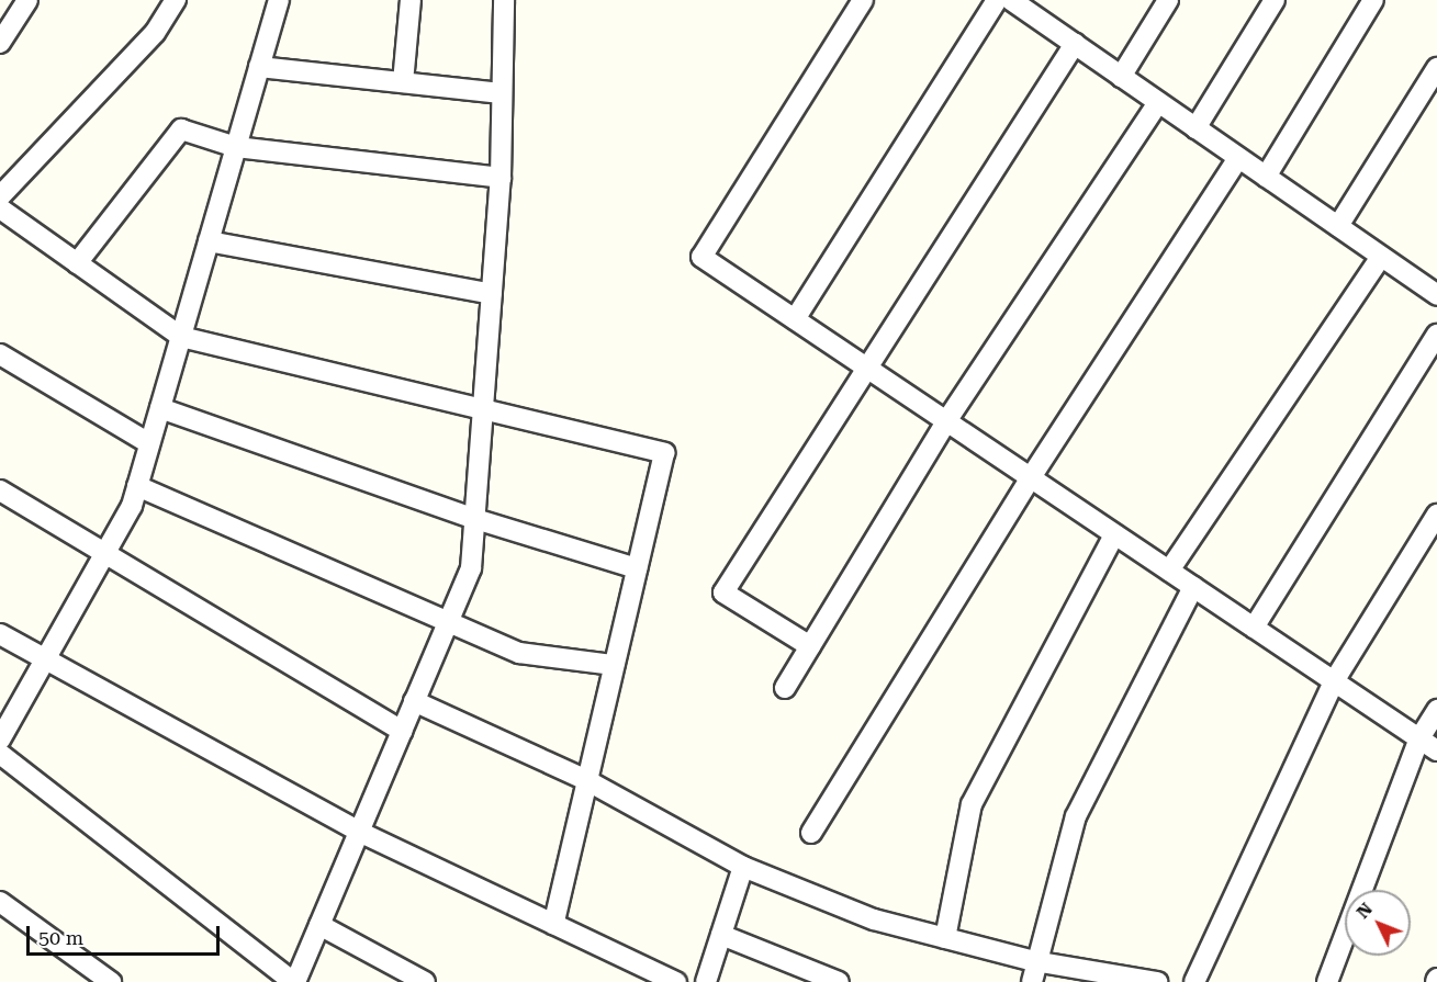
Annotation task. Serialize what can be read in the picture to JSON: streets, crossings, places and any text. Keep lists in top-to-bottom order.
{
  "scale_bar": "50 m",
  "north": "top left"
}
